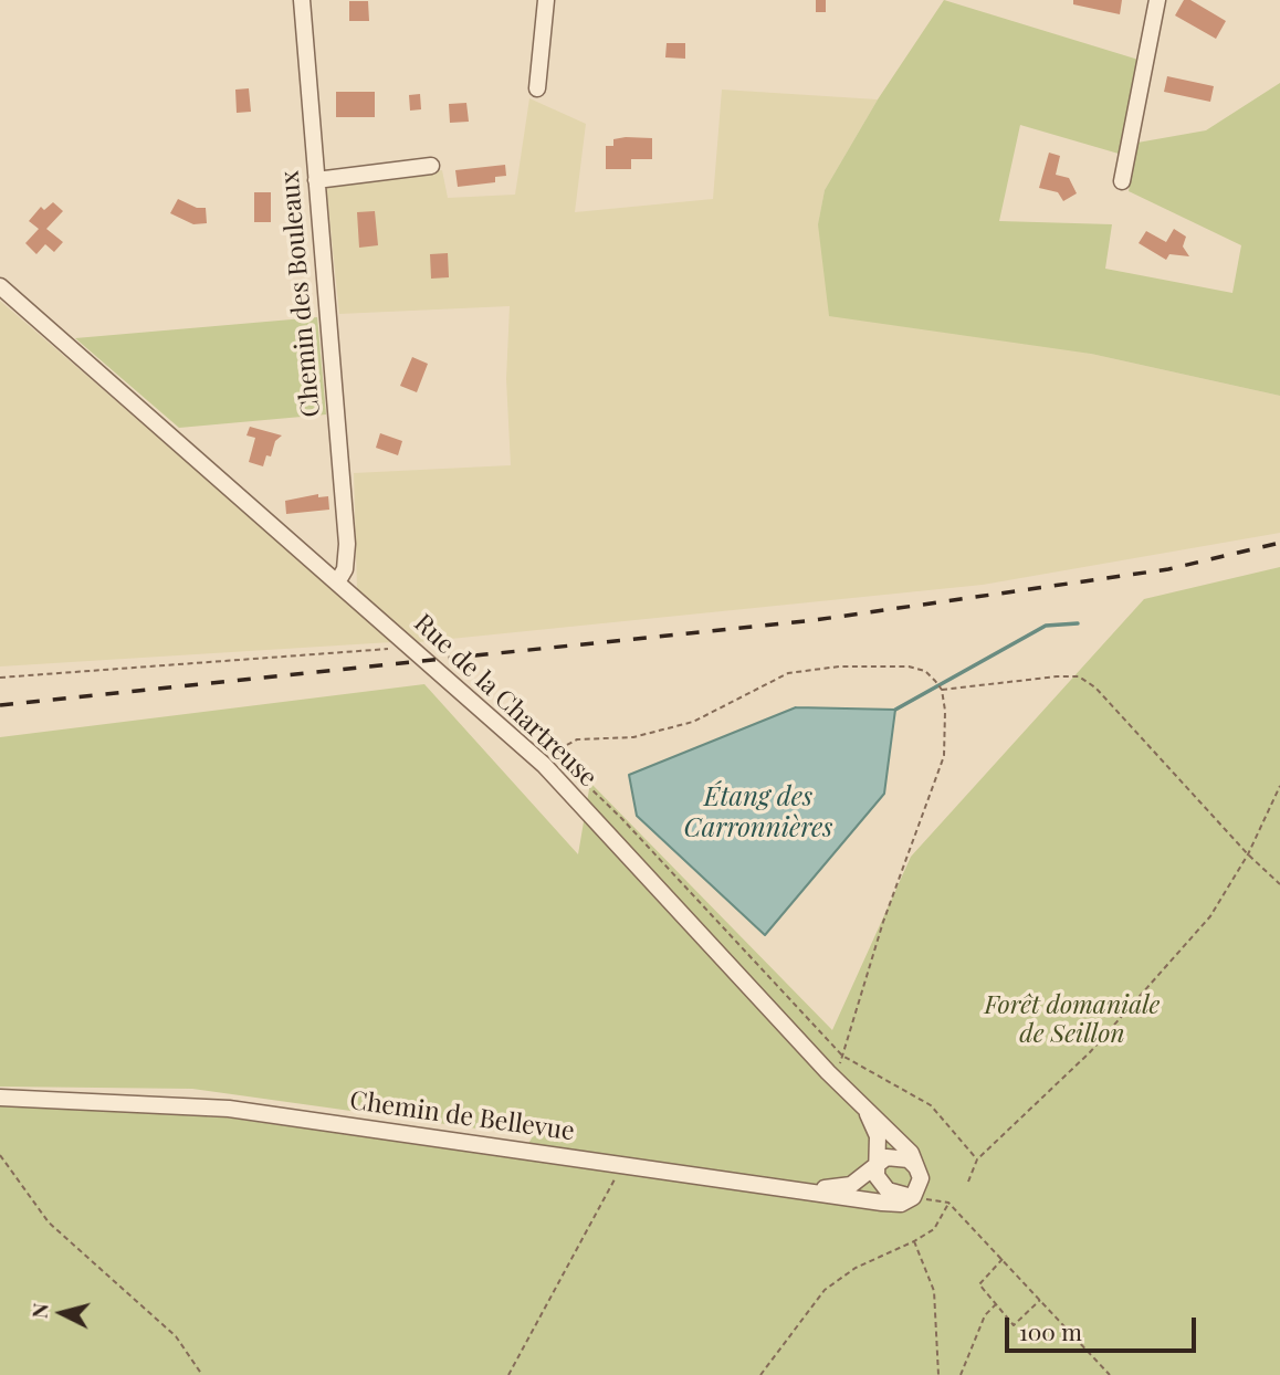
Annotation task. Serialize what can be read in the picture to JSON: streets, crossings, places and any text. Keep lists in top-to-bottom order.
{
  "streets": {
    "street": ["Chemin des Bouleaux", "Rue de la Chartreuse", "Chemin de Bellevue"]
  },
  "crossings": [
    ["Chemin des Bouleaux", "Rue de la Chartreuse"],
    ["Rue de la Chartreuse", "Chemin de Bellevue"]
  ],
  "water": ["Étang des Carronnières"],
  "parks": ["Forêt domaniale de Seillon"],
  "scale_bar": "100 m",
  "north": "left"
}
